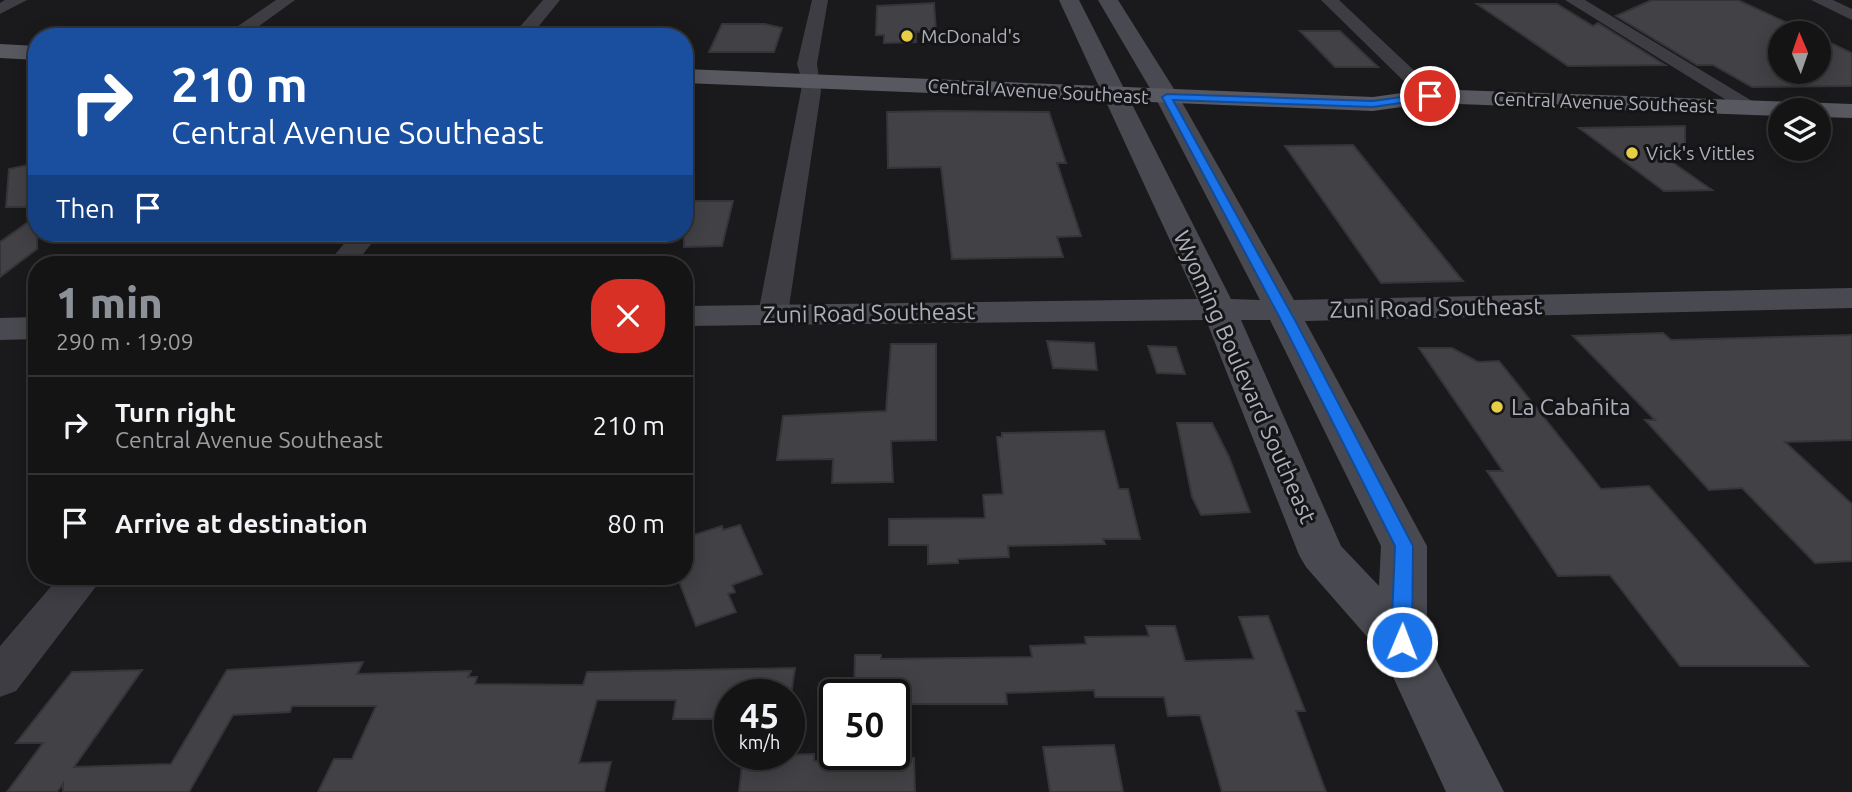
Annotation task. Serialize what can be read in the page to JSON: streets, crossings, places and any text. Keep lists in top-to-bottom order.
{
  "streets": {
    "main road": ["Central Avenue Southeast", "Zuni Road Southeast", "Wyoming Boulevard Southeast"]
  },
  "crossings": [
    ["Central Avenue Southeast", "Wyoming Boulevard Southeast"],
    ["Zuni Road Southeast", "Wyoming Boulevard Southeast"]
  ],
  "places": ["McDonald's", "Vick's Vittles", "La Cabañita"],
  "north": "top",
  "page": {
    "turn": ["210 m", "Central Avenue Southeast"],
    "then": "Then",
    "heading": ["1 min", "290 m · 19:09"],
    "list": [
      {
        "name": "Turn right",
        "note": "Central Avenue Southeast",
        "value": "210 m"
      },
      {
        "name": "Arrive at destination",
        "value": "80 m"
      }
    ],
    "speed": "45 km/h",
    "limit": "50"
  }
}
